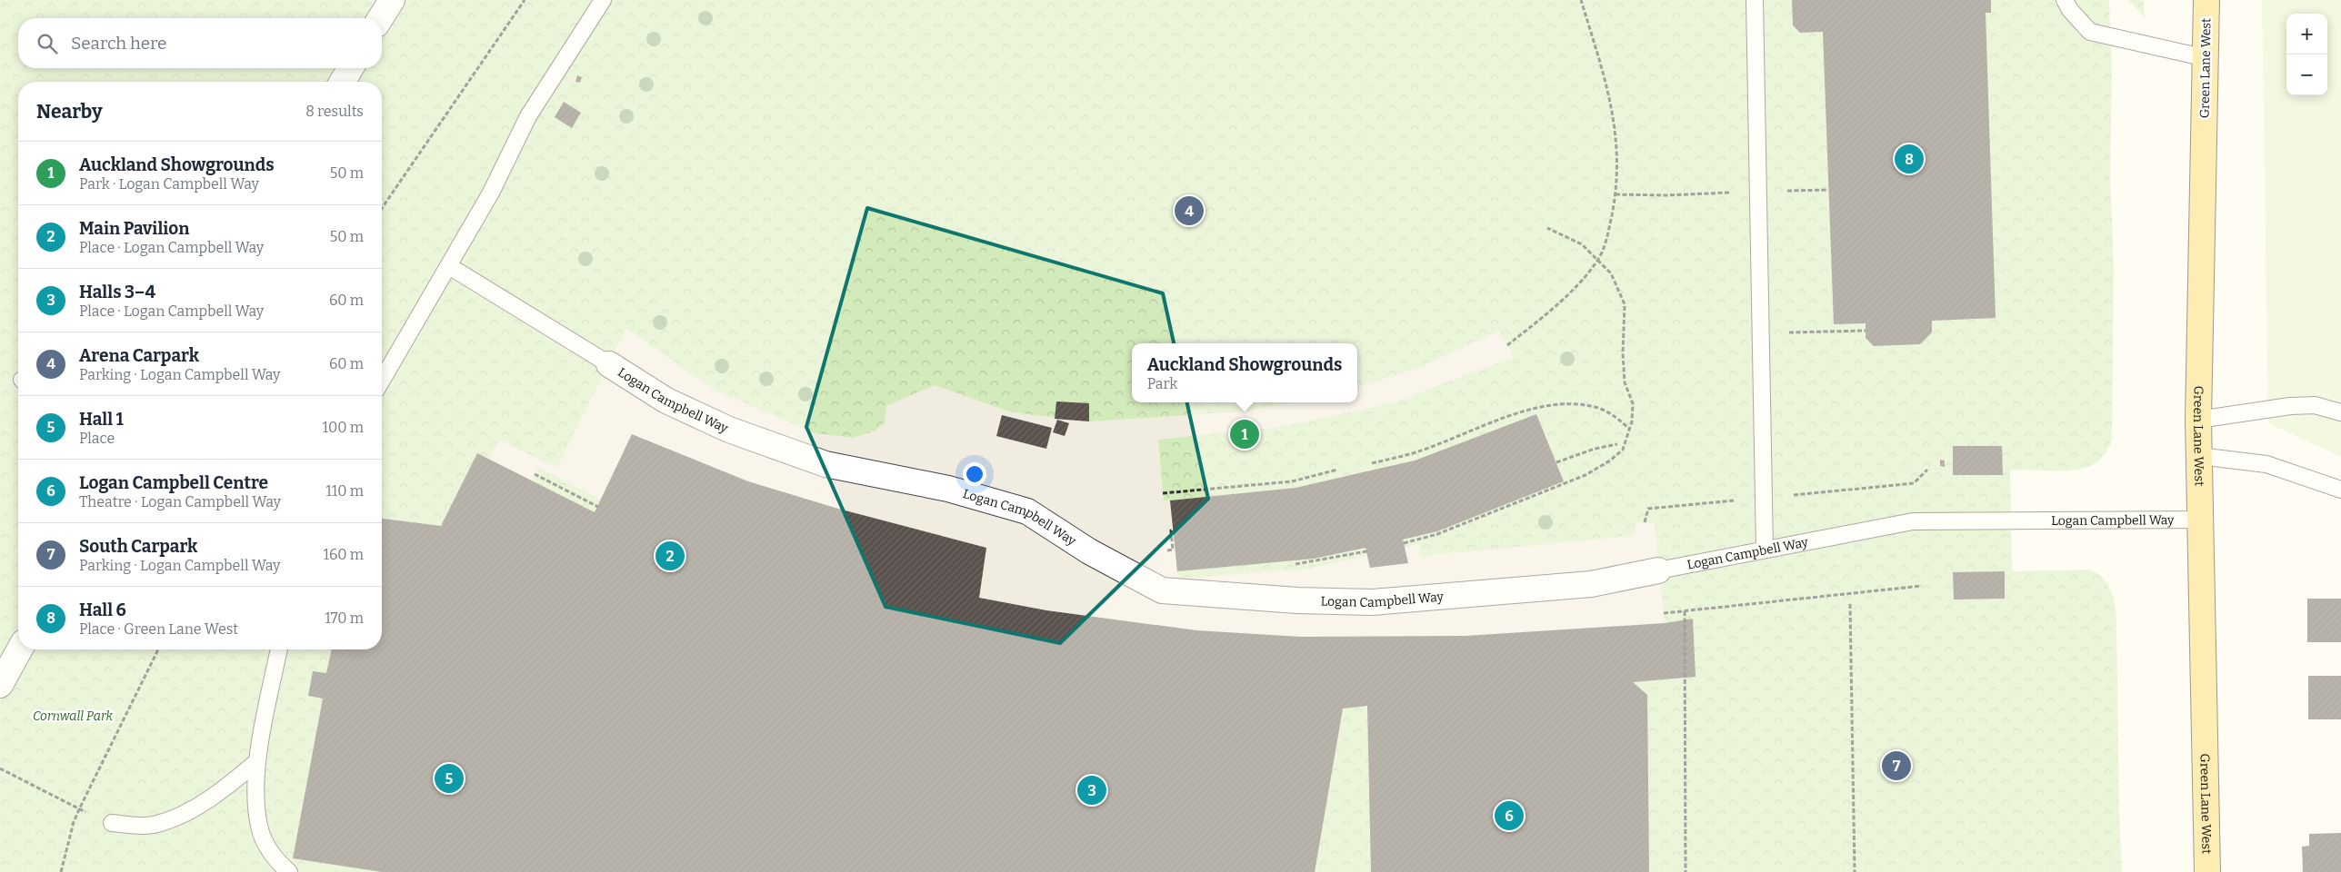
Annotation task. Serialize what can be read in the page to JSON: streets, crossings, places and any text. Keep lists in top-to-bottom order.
{
  "streets": {
    "main road": ["Green Lane West"],
    "street": ["Logan Campbell Way"]
  },
  "crossings": [
    ["Green Lane West", "Logan Campbell Way"]
  ],
  "parks": ["Cornwall Park"],
  "page": {
    "map_buttons": ["+", "−"],
    "search": "Search here",
    "heading": ["Nearby", "8 results"],
    "list": [
      {
        "mark": "1",
        "name": "Auckland Showgrounds",
        "note": "Park · Logan Campbell Way",
        "value": "50 m"
      },
      {
        "mark": "2",
        "name": "Main Pavilion",
        "note": "Place · Logan Campbell Way",
        "value": "50 m"
      },
      {
        "mark": "3",
        "name": "Halls 3–4",
        "note": "Place · Logan Campbell Way",
        "value": "60 m"
      },
      {
        "mark": "4",
        "name": "Arena Carpark",
        "note": "Parking · Logan Campbell Way",
        "value": "60 m"
      },
      {
        "mark": "5",
        "name": "Hall 1",
        "note": "Place",
        "value": "100 m"
      },
      {
        "mark": "6",
        "name": "Logan Campbell Centre",
        "note": "Theatre · Logan Campbell Way",
        "value": "110 m"
      },
      {
        "mark": "7",
        "name": "South Carpark",
        "note": "Parking · Logan Campbell Way",
        "value": "160 m"
      },
      {
        "mark": "8",
        "name": "Hall 6",
        "note": "Place · Green Lane West",
        "value": "170 m"
      }
    ],
    "pins": [
      "8",
      "4",
      "1",
      "2",
      "7",
      "5",
      "3",
      "6"
    ],
    "popup": ["Auckland Showgrounds", "Park"]
  }
}
